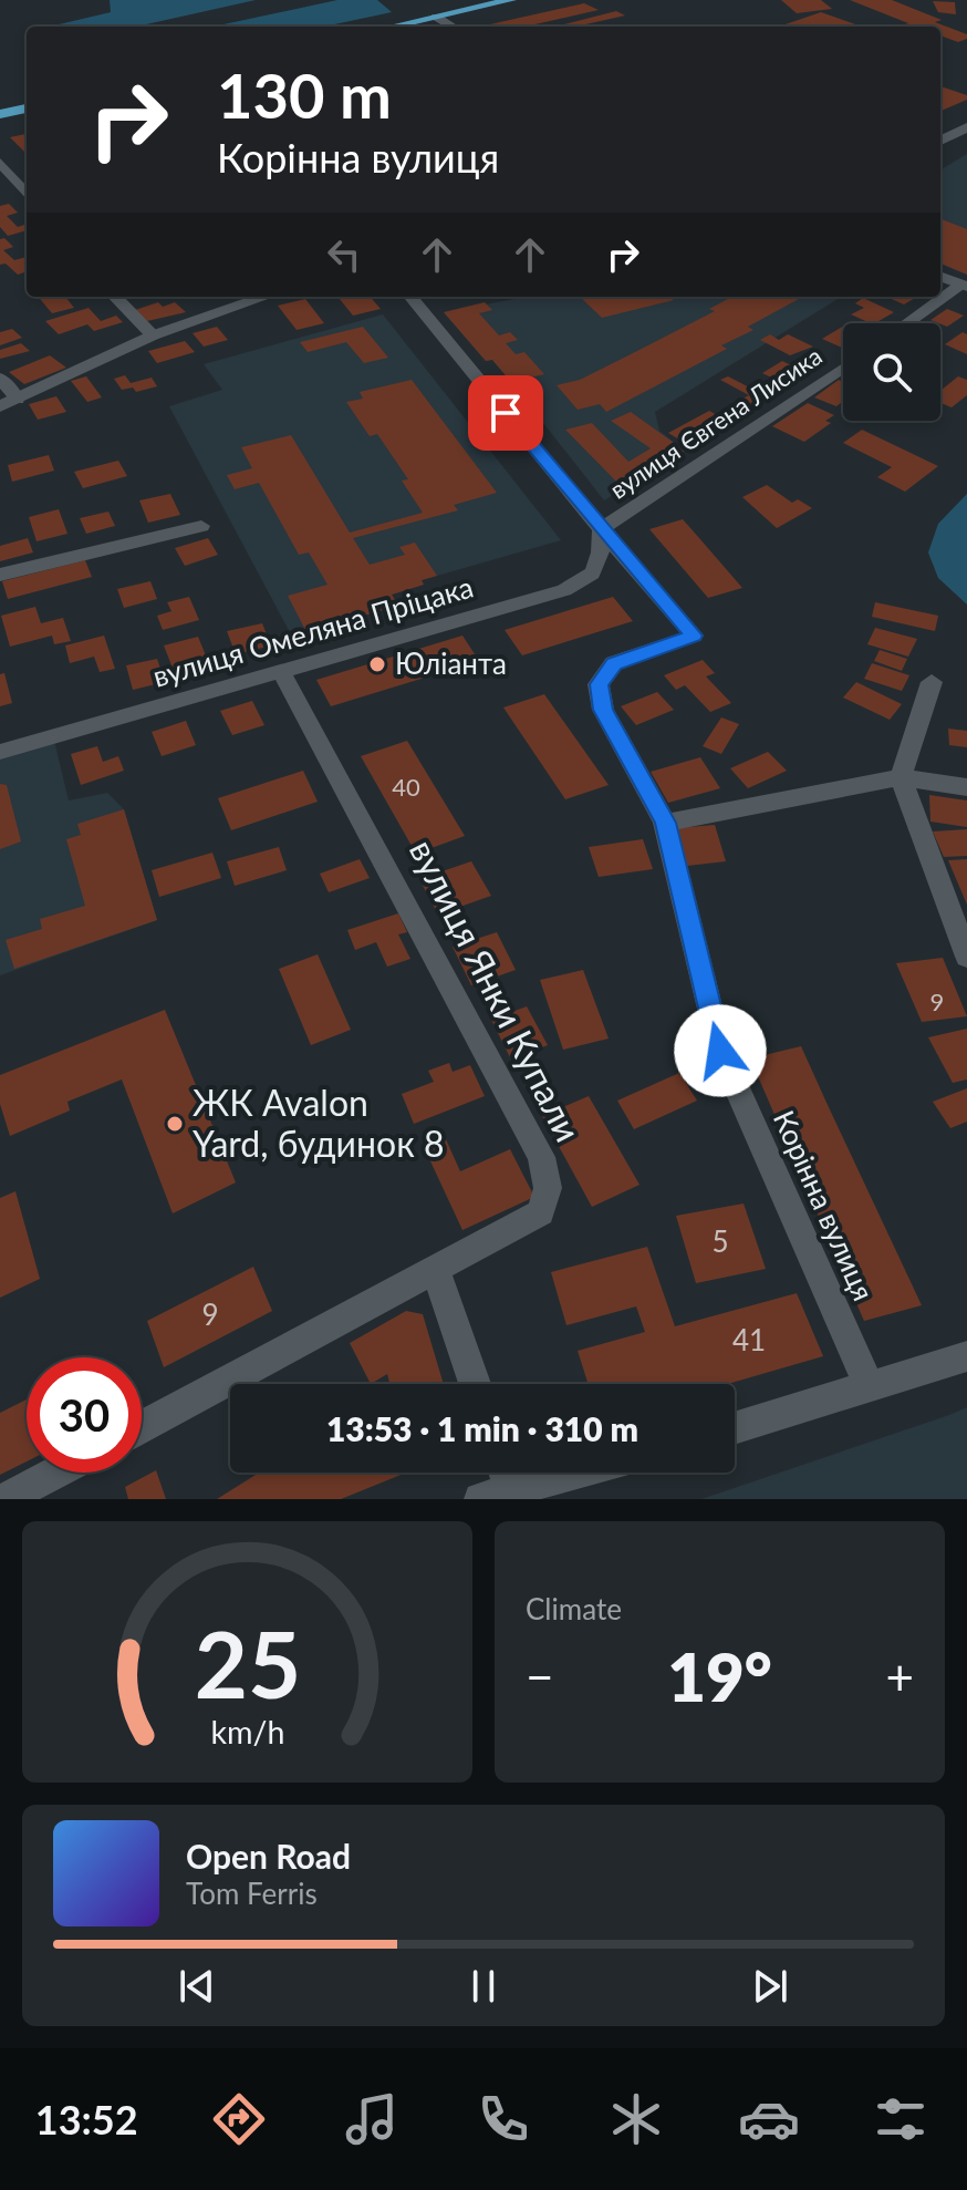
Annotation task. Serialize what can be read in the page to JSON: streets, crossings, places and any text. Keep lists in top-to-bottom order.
{
  "streets": {
    "street": [
      "вулиця Євгена Лисика",
      "вулиця Омеляна Пріцака",
      "вулиця Янки Купали",
      "Корінна вулиця"
    ]
  },
  "crossings": [
    ["вулиця Євгена Лисика", "вулиця Омеляна Пріцака"],
    ["вулиця Євгена Лисика", "Корінна вулиця"],
    ["вулиця Омеляна Пріцака", "вулиця Янки Купали"],
    ["вулиця Омеляна Пріцака", "Корінна вулиця"]
  ],
  "places": ["Юліанта", "ЖК Avalon Yard, будинок 8"],
  "house_numbers": [
    "40",
    "9",
    "5",
    "9",
    "41"
  ],
  "page": {
    "turn": ["130 m", "Корінна вулиця"],
    "limit": "30",
    "trip": "13:53 · 1 min · 310 m",
    "tile": "Climate",
    "heat": ["−", "19°", "+"],
    "song": ["Open Road", "Tom Ferris"],
    "tabs": "13:52",
    "gauge": ["25", "km/h"]
  }
}
